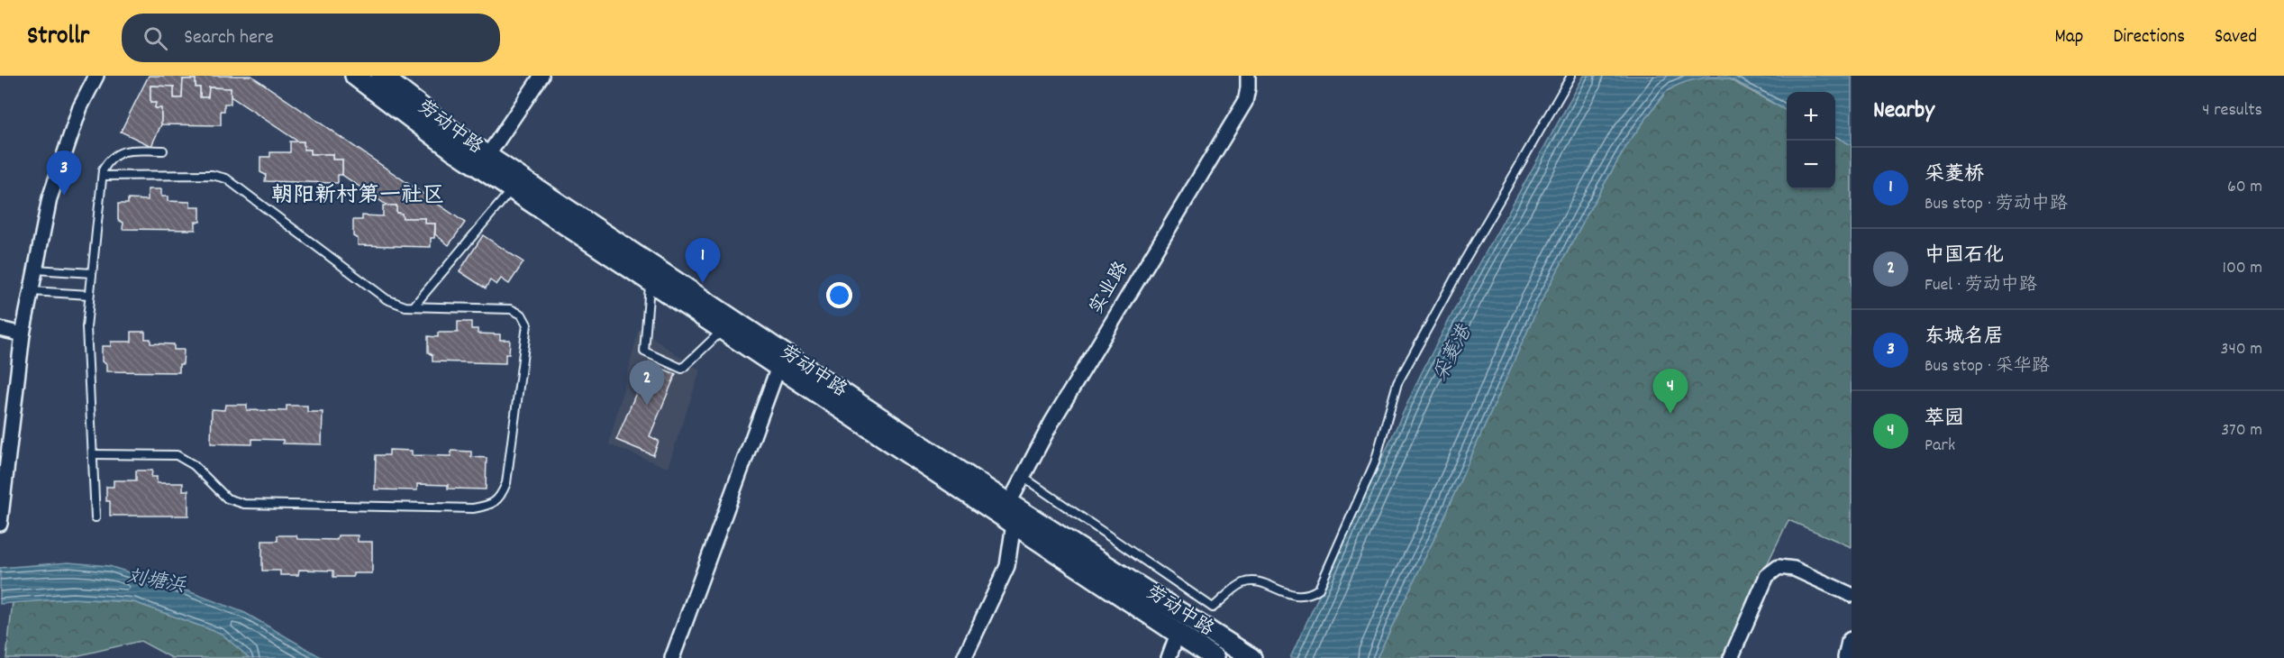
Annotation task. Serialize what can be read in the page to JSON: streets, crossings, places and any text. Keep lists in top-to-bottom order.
{
  "streets": {
    "main road": ["劳动中路"],
    "street": ["实业路"]
  },
  "crossings": [
    ["劳动中路", "实业路"]
  ],
  "districts": ["朝阳新村第一社区"],
  "water": ["采菱港", "刘塘浜"],
  "page": {
    "header": "Strollr",
    "search": "Search here",
    "nav": ["Map", "Directions", "Saved"],
    "heading": ["Nearby", "4 results"],
    "map_buttons": ["+", "−"],
    "list": [
      {
        "mark": "1",
        "name": "采菱桥",
        "note": "Bus stop · 劳动中路",
        "value": "60 m"
      },
      {
        "mark": "2",
        "name": "中国石化",
        "note": "Fuel · 劳动中路",
        "value": "100 m"
      },
      {
        "mark": "3",
        "name": "东城名居",
        "note": "Bus stop · 采华路",
        "value": "340 m"
      },
      {
        "mark": "4",
        "name": "萃园",
        "note": "Park",
        "value": "370 m"
      }
    ],
    "pins": [
      "3",
      "1",
      "2",
      "4"
    ]
  }
}
